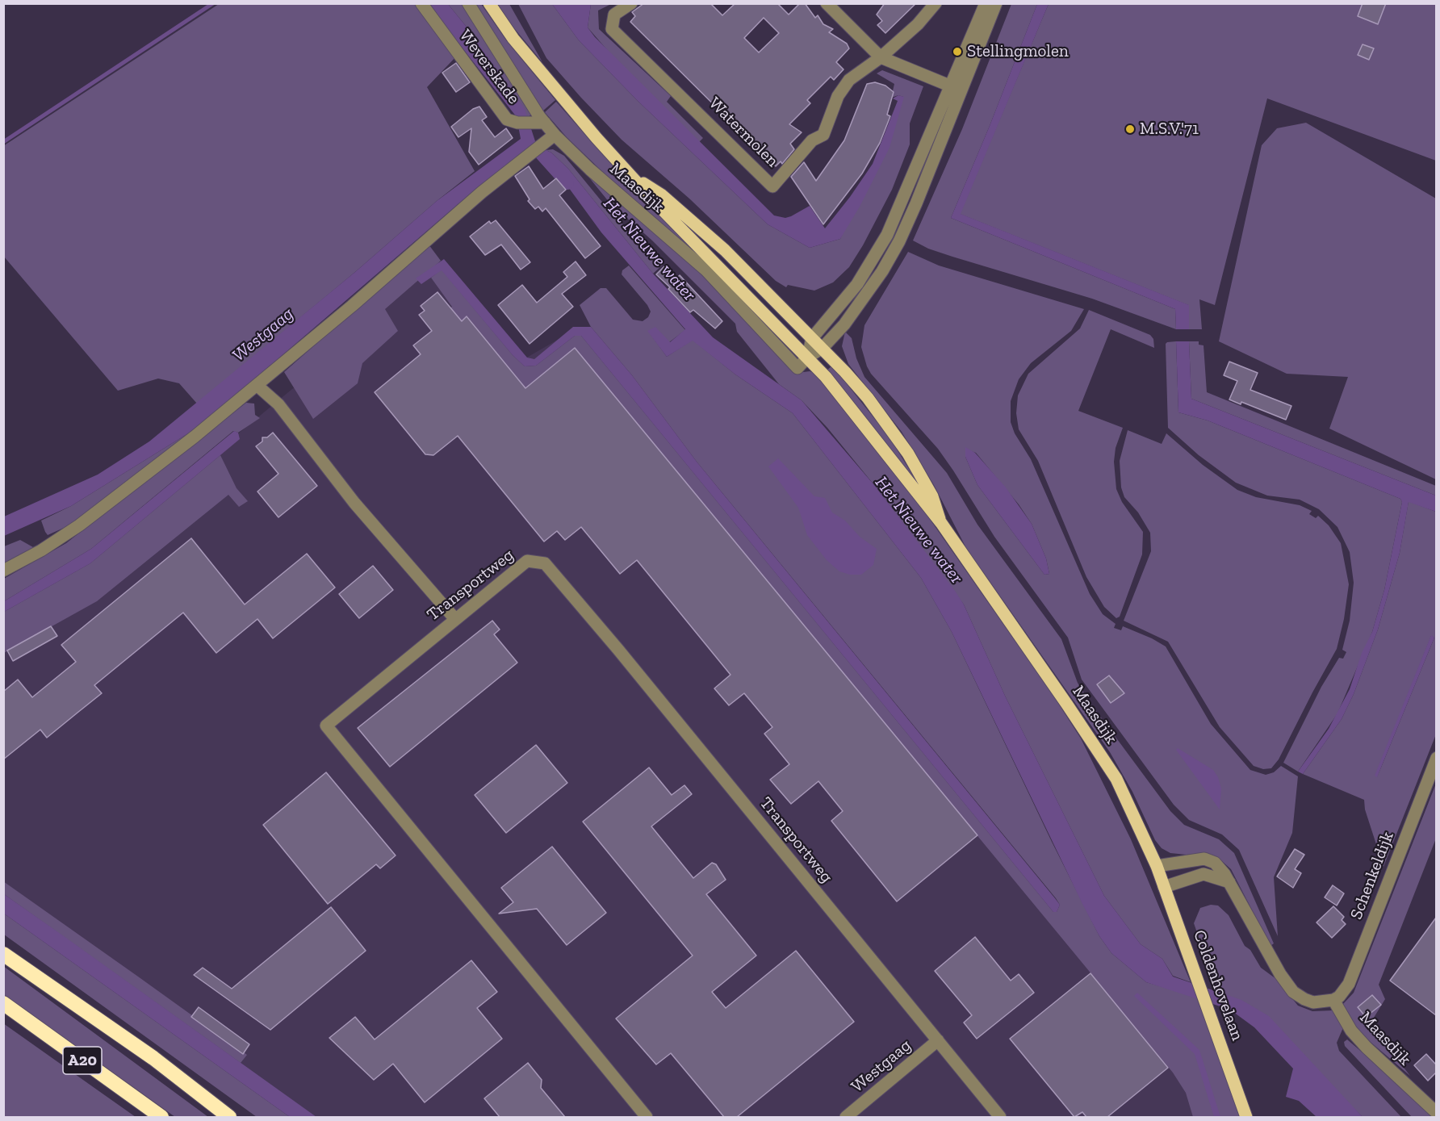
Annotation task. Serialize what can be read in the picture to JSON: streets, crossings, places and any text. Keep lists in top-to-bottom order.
{
  "streets": {
    "highway": ["A20"],
    "main road": ["Maasdijk", "Coldenhovelaan"],
    "street": [
      "Weverskade",
      "Watermolen",
      "Transportweg",
      "Schenkeldijk",
      "Westgaag"
    ]
  },
  "crossings": [
    ["Weverskade", "Maasdijk"],
    ["Maasdijk", "Schenkeldijk"],
    ["Maasdijk", "Coldenhovelaan"],
    ["Transportweg", "Westgaag"]
  ],
  "water": ["Het Nieuwe water", "Westgaag"],
  "places": ["Stellingmolen", "M.S.V.'71"]
}
